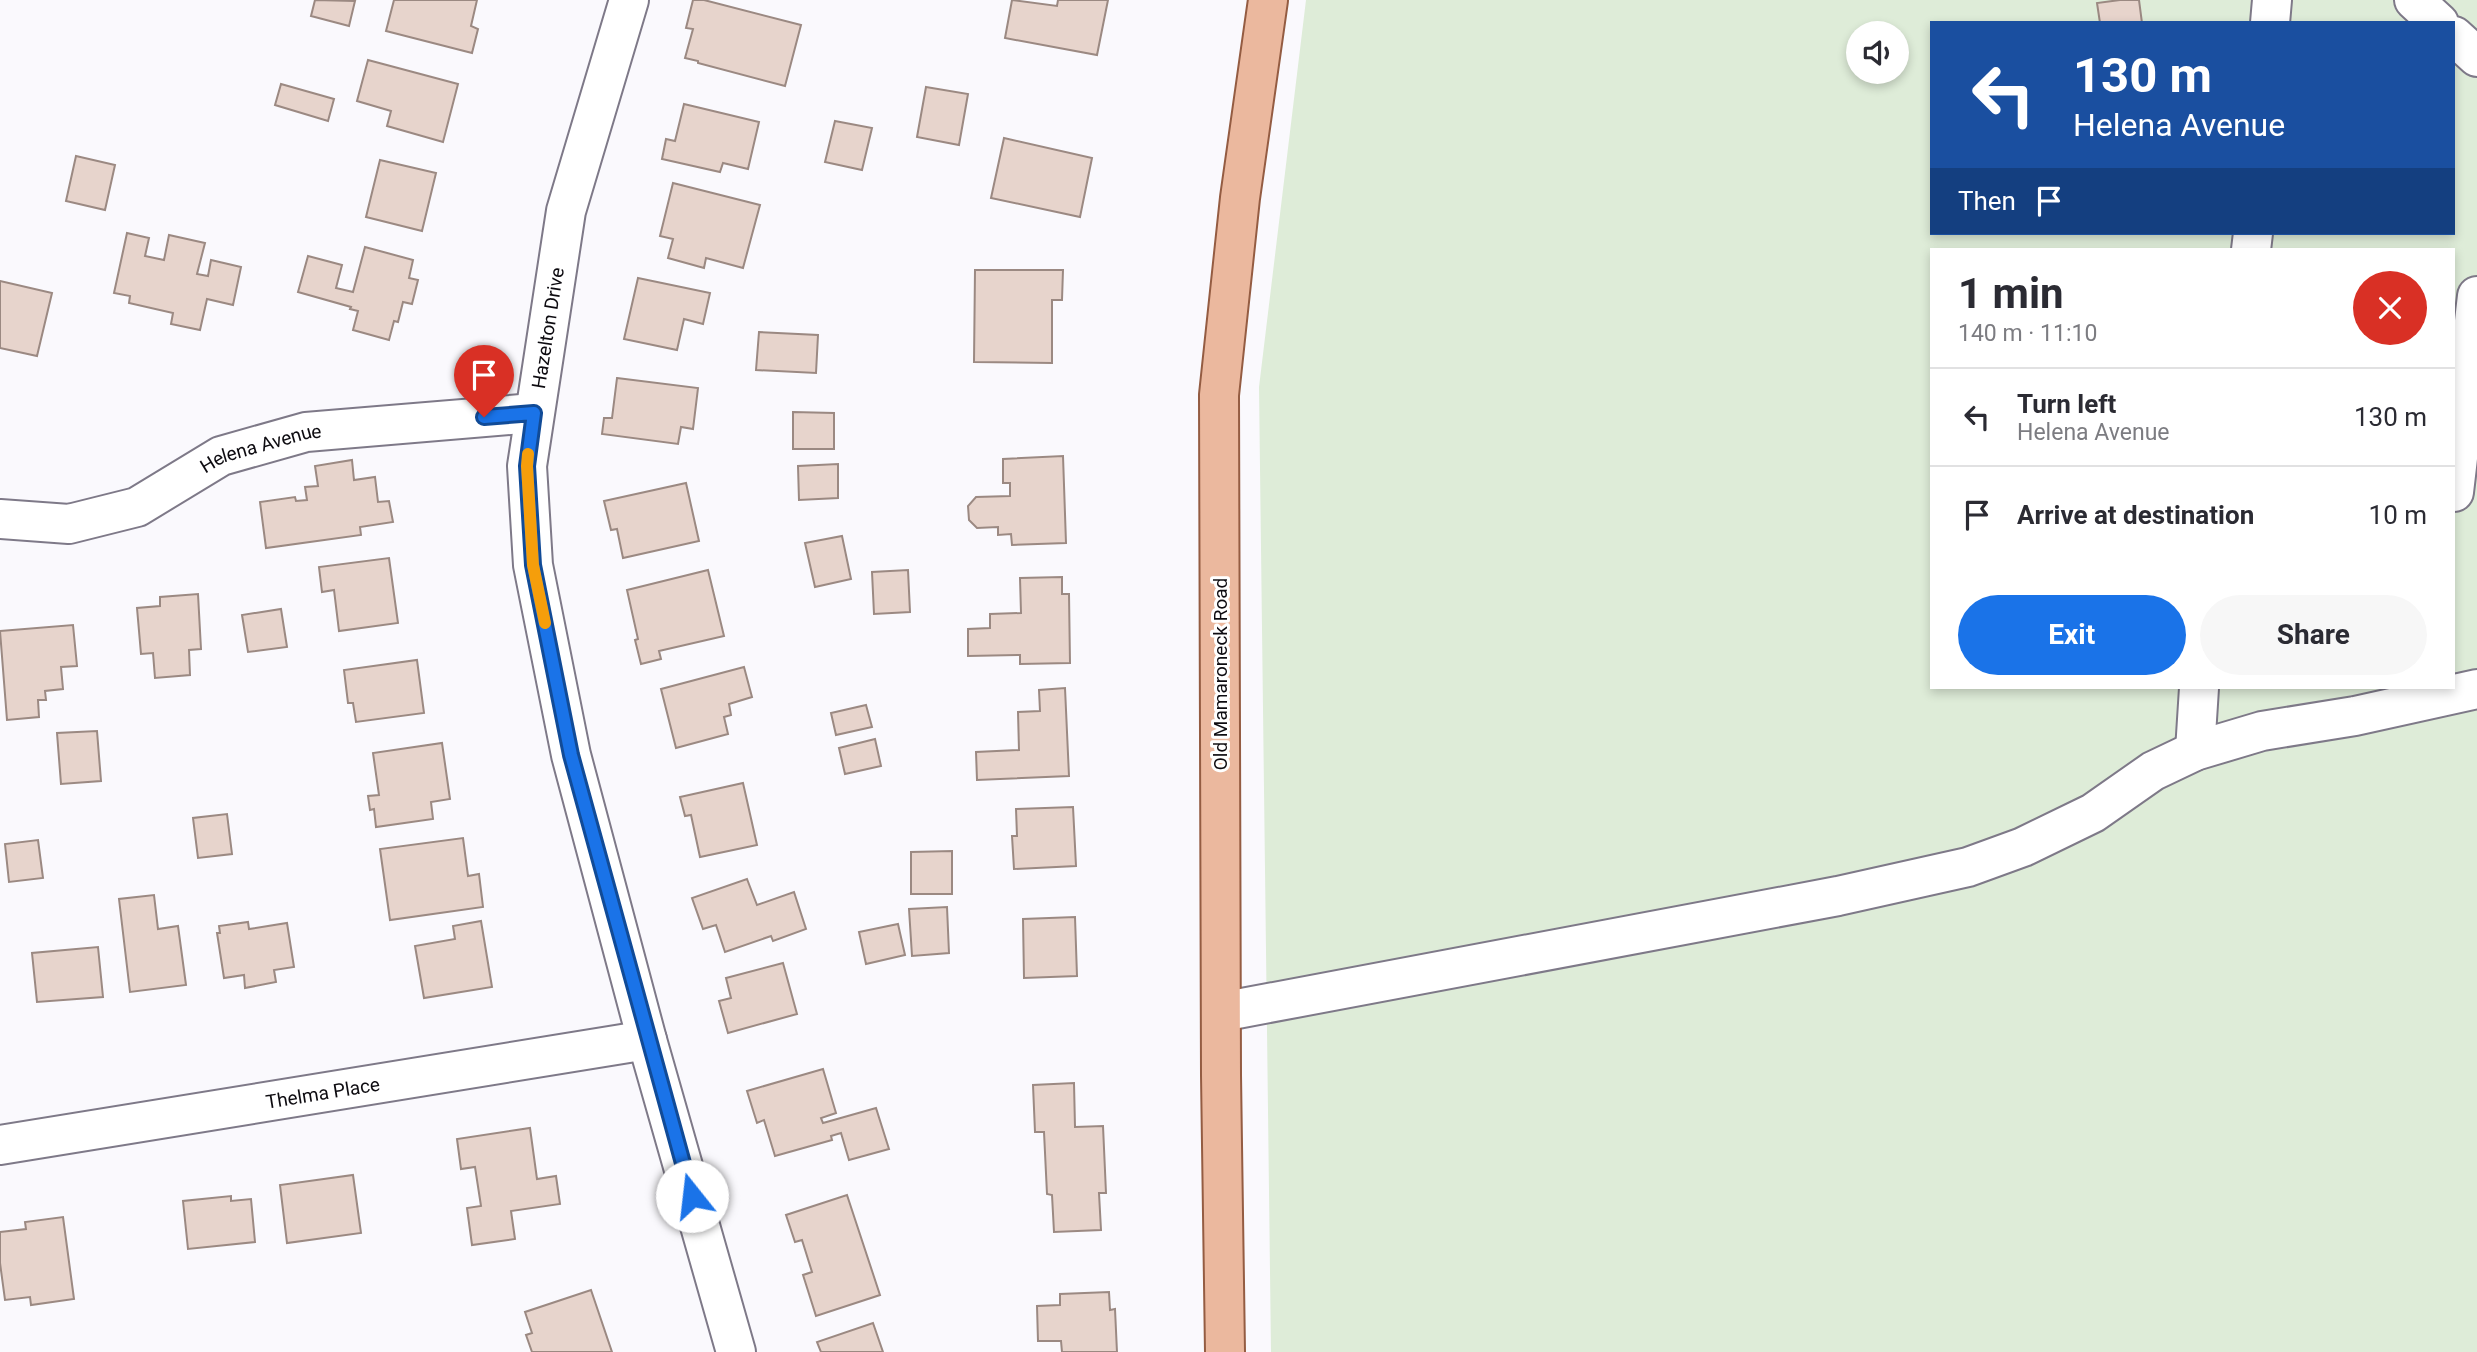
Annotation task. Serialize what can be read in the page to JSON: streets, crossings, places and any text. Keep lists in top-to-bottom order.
{
  "streets": {
    "main road": ["Old Mamaroneck Road"],
    "street": ["Hazelton Drive", "Helena Avenue", "Thelma Place"]
  },
  "crossings": [
    ["Hazelton Drive", "Helena Avenue"],
    ["Hazelton Drive", "Thelma Place"]
  ],
  "page": {
    "turn": ["130 m", "Helena Avenue"],
    "then": "Then",
    "heading": ["1 min", "140 m · 11:10"],
    "list": [
      {
        "name": "Turn left",
        "note": "Helena Avenue",
        "value": "130 m"
      },
      {
        "name": "Arrive at destination",
        "value": "10 m"
      }
    ],
    "buttons": ["Exit", "Share"]
  }
}
